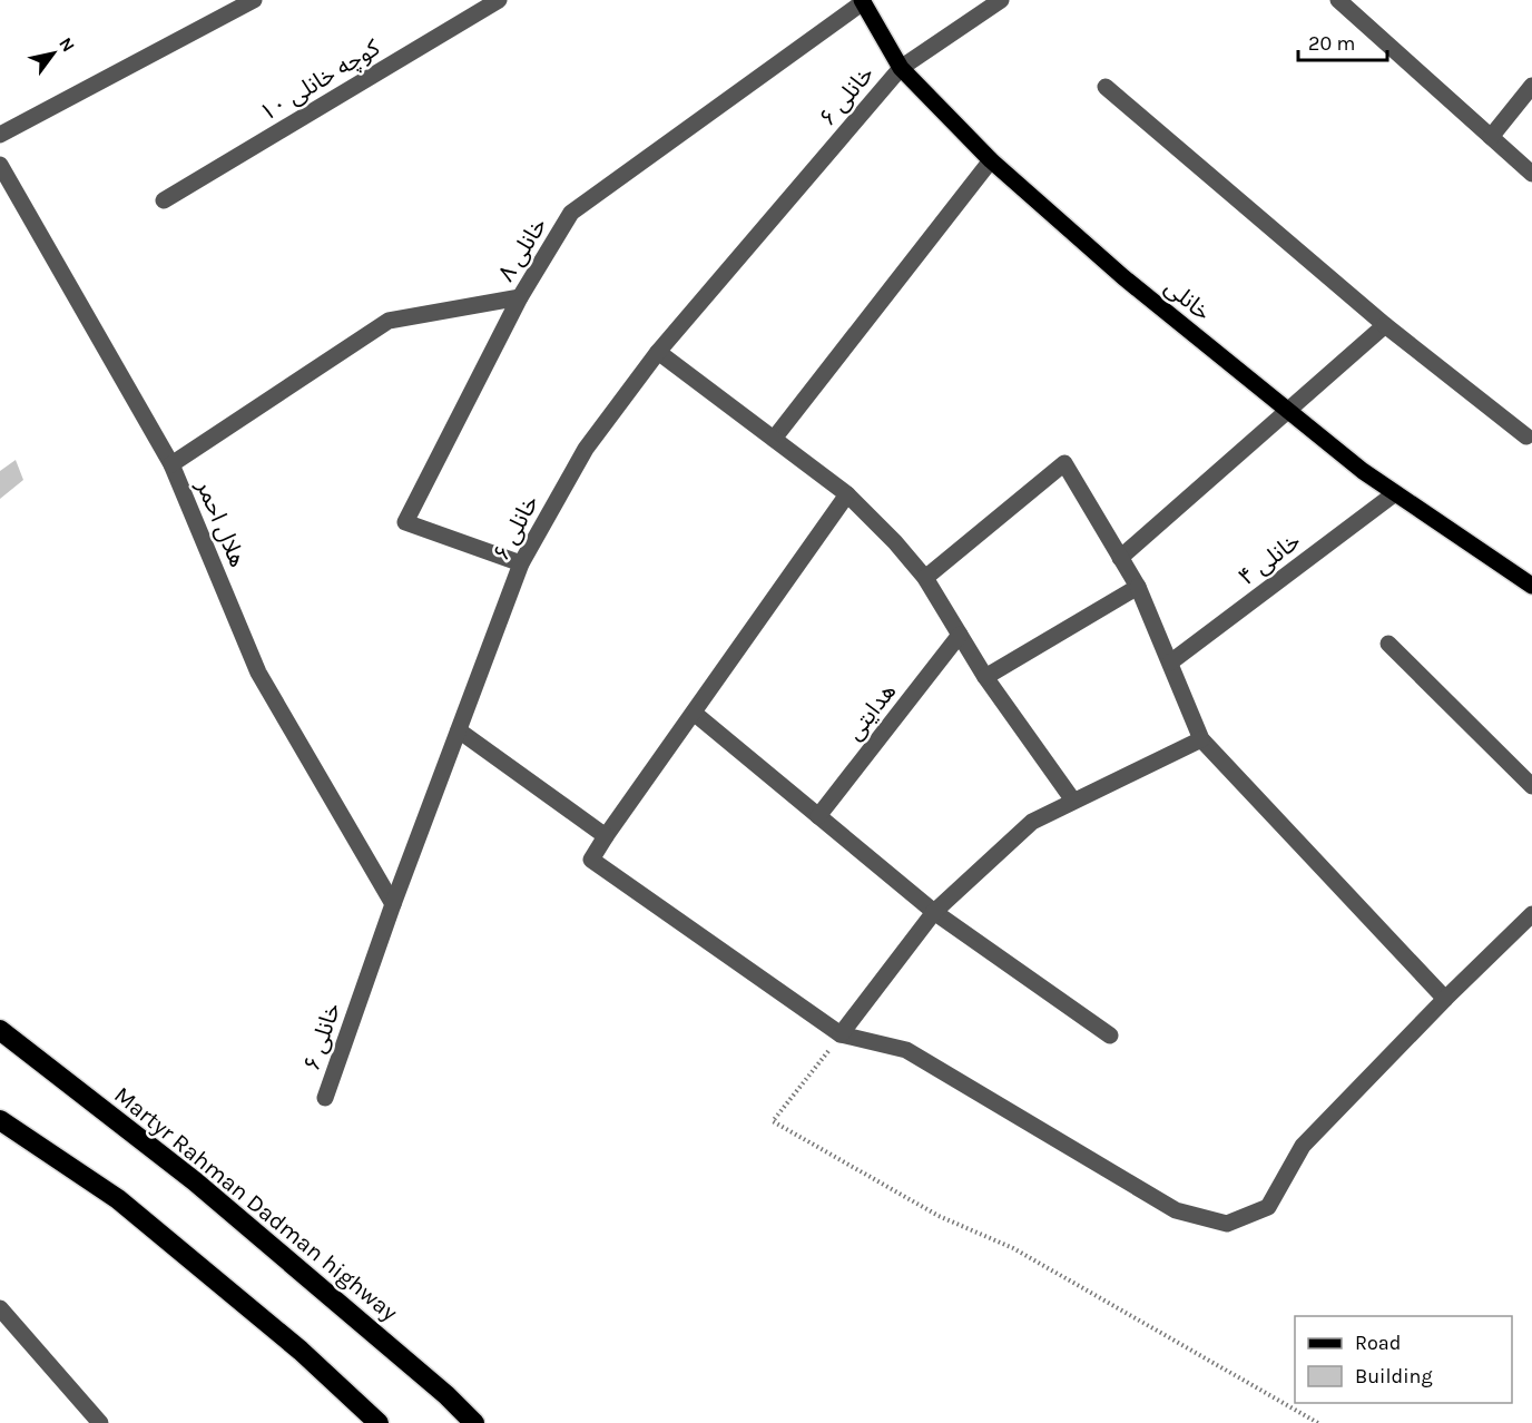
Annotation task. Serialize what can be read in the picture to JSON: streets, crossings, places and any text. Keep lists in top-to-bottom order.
{
  "streets": {
    "highway": ["Martyr Rahman Dadman highway"],
    "main road": ["خانلی"],
    "street": [
      "کوچه خانلی ۱۰",
      "خانلی ۶",
      "خانلی ۸",
      "هلال احمر",
      "خانلی ۴",
      "هدایتی"
    ]
  },
  "crossings": [
    ["خانلی ۶", "خانلی ۸"],
    ["خانلی ۶", "خانلی"],
    ["خانلی ۶", "هلال احمر"],
    ["خانلی ۸", "خانلی"],
    ["خانلی", "خانلی ۴"]
  ],
  "legend": ["Road", "Building"],
  "scale_bar": "20 m",
  "north": "top right"
}
